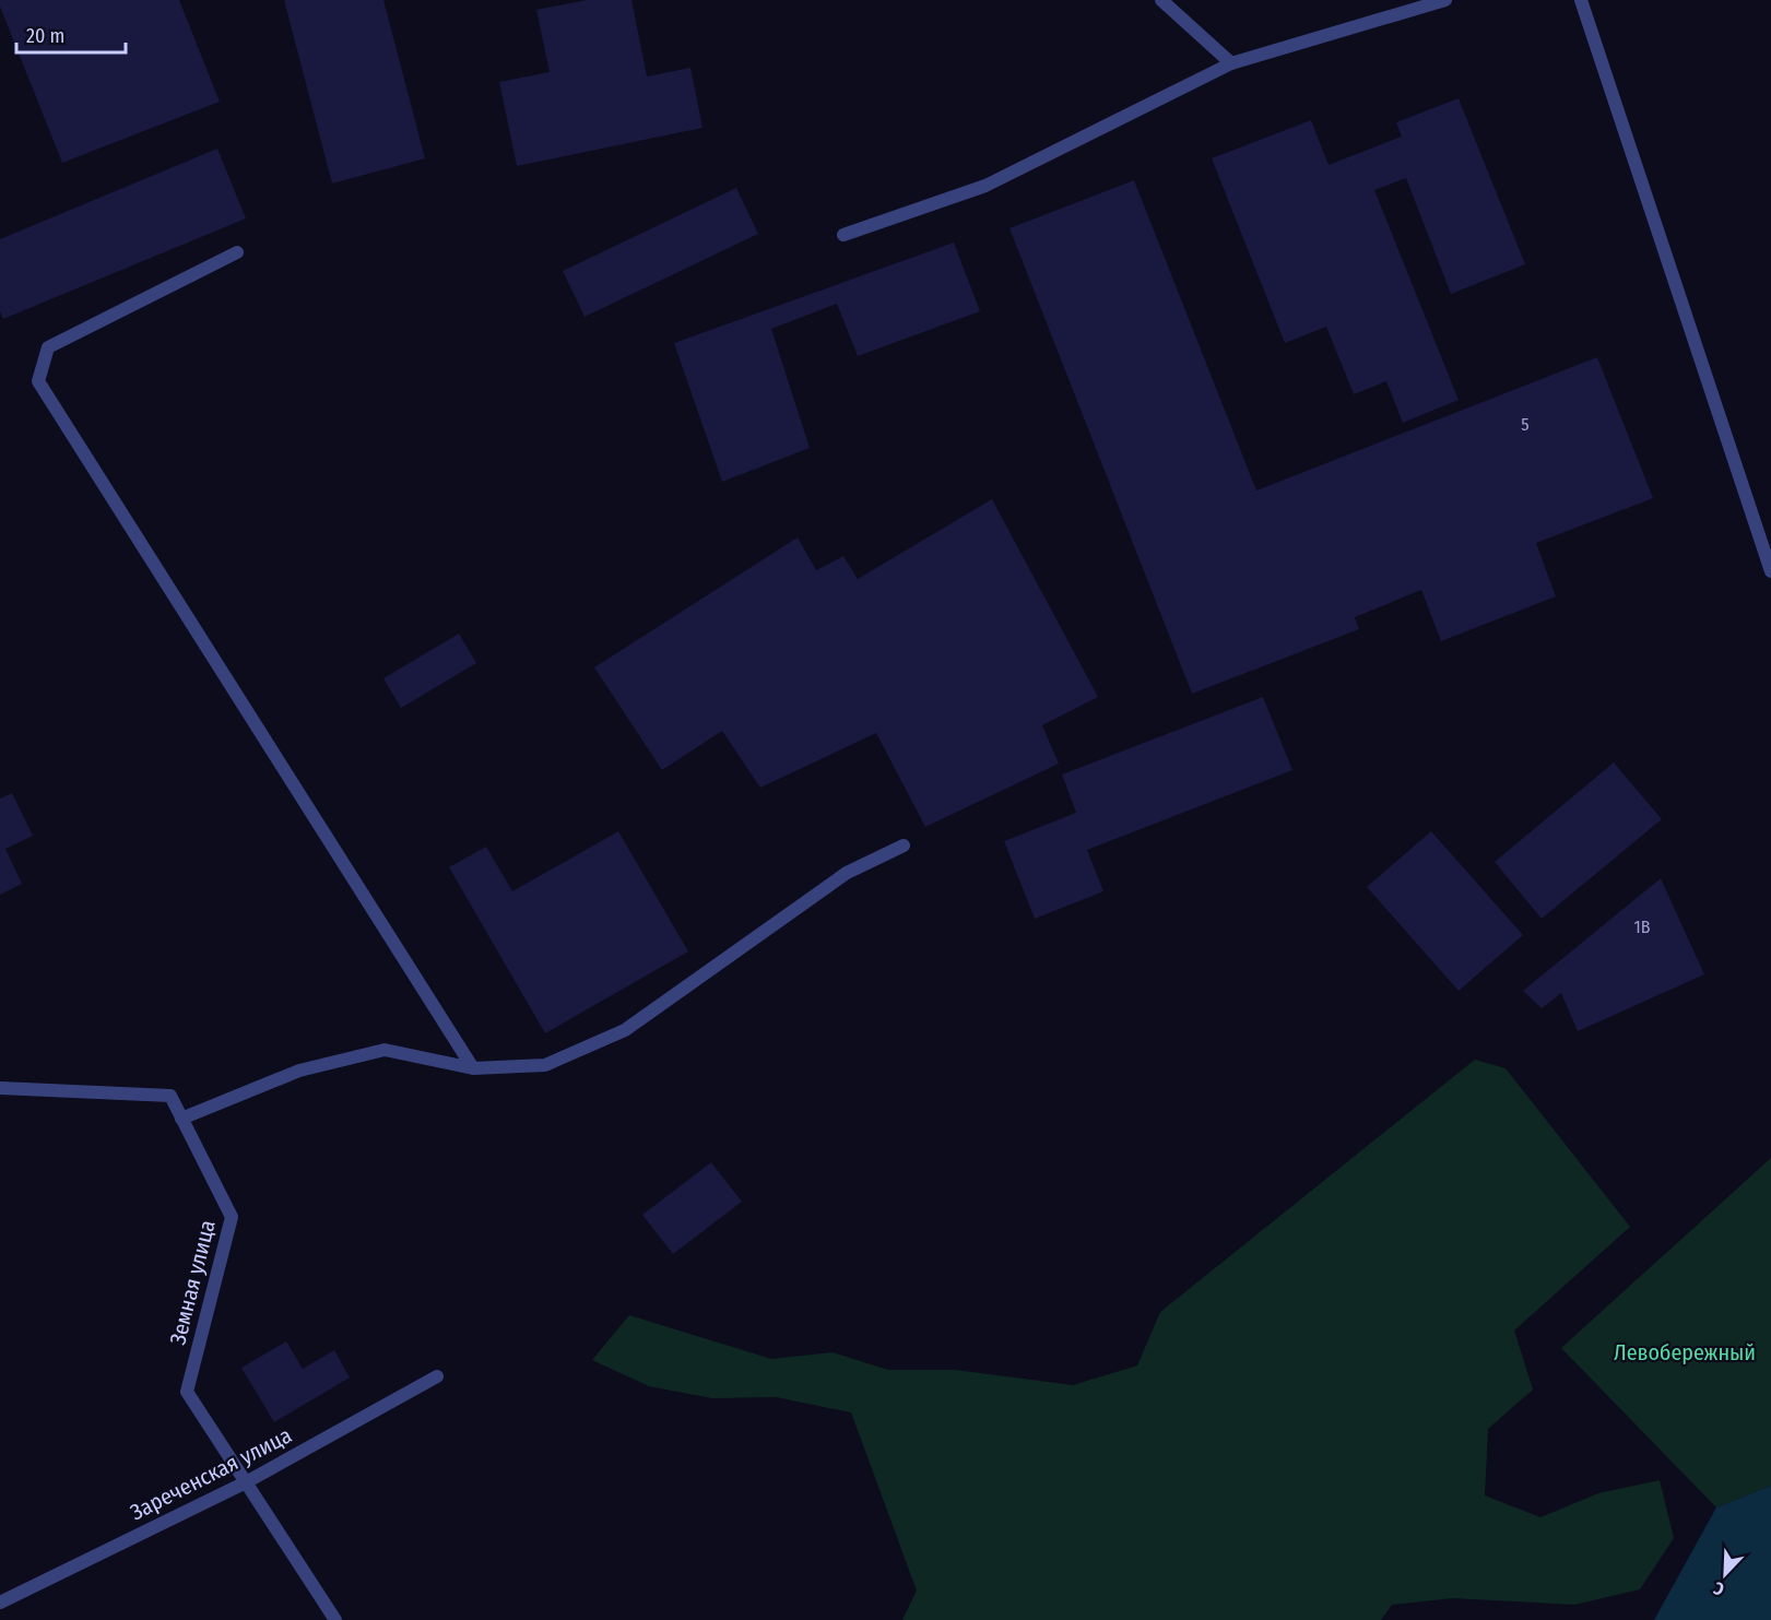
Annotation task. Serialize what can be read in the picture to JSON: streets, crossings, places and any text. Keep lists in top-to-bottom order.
{
  "streets": {
    "street": ["Земная улица", "Зареченская улица"]
  },
  "crossings": [
    ["Земная улица", "Зареченская улица"]
  ],
  "parks": ["Левобережный"],
  "house_numbers": ["5", "1В"],
  "scale_bar": "20 m",
  "north": "bottom left"
}
